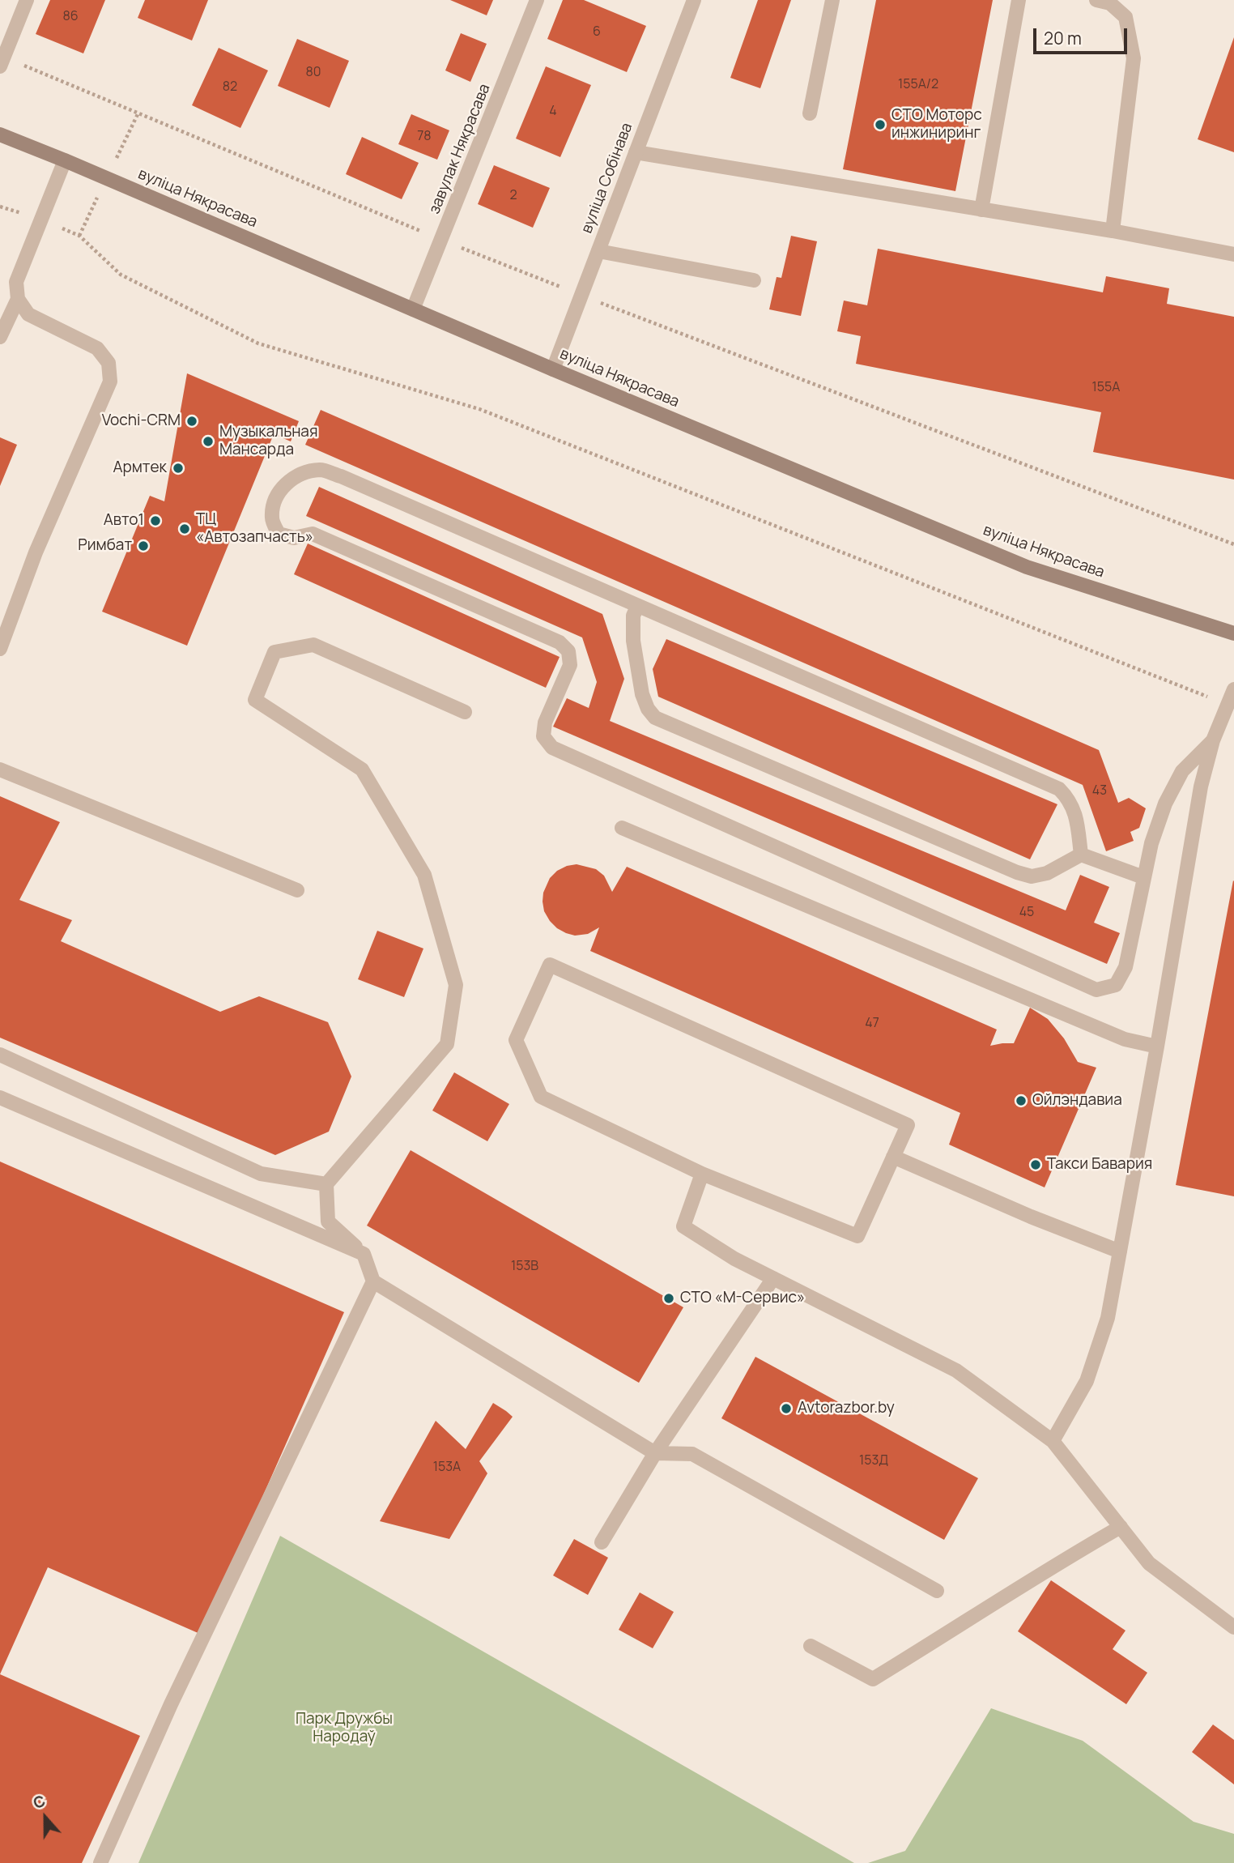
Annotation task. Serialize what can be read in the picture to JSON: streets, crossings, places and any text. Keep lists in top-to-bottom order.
{
  "streets": {
    "main road": ["вуліца Някрасава"],
    "street": ["завулак Някрасава", "вуліца Собінава"]
  },
  "crossings": [
    ["завулак Някрасава", "вуліца Някрасава"],
    ["вуліца Собінава", "вуліца Някрасава"]
  ],
  "parks": ["Парк Дружбы Народаў"],
  "places": [
    "СТО Моторс инжиниринг",
    "Vochi-CRM",
    "Музыкальная Мансарда",
    "Армтек",
    "Авто1",
    "ТЦ «Автозапчасть»",
    "Римбат",
    "Ойлэндавиа",
    "Такси Бавария",
    "СТО «М-Сервис»",
    "Avtorazbor.by"
  ],
  "house_numbers": [
    "86",
    "6",
    "80",
    "155А/2",
    "82",
    "4",
    "78",
    "2",
    "155А",
    "43",
    "45",
    "47",
    "153В",
    "153Д",
    "153А"
  ],
  "scale_bar": "20 m",
  "north": "top"
}
